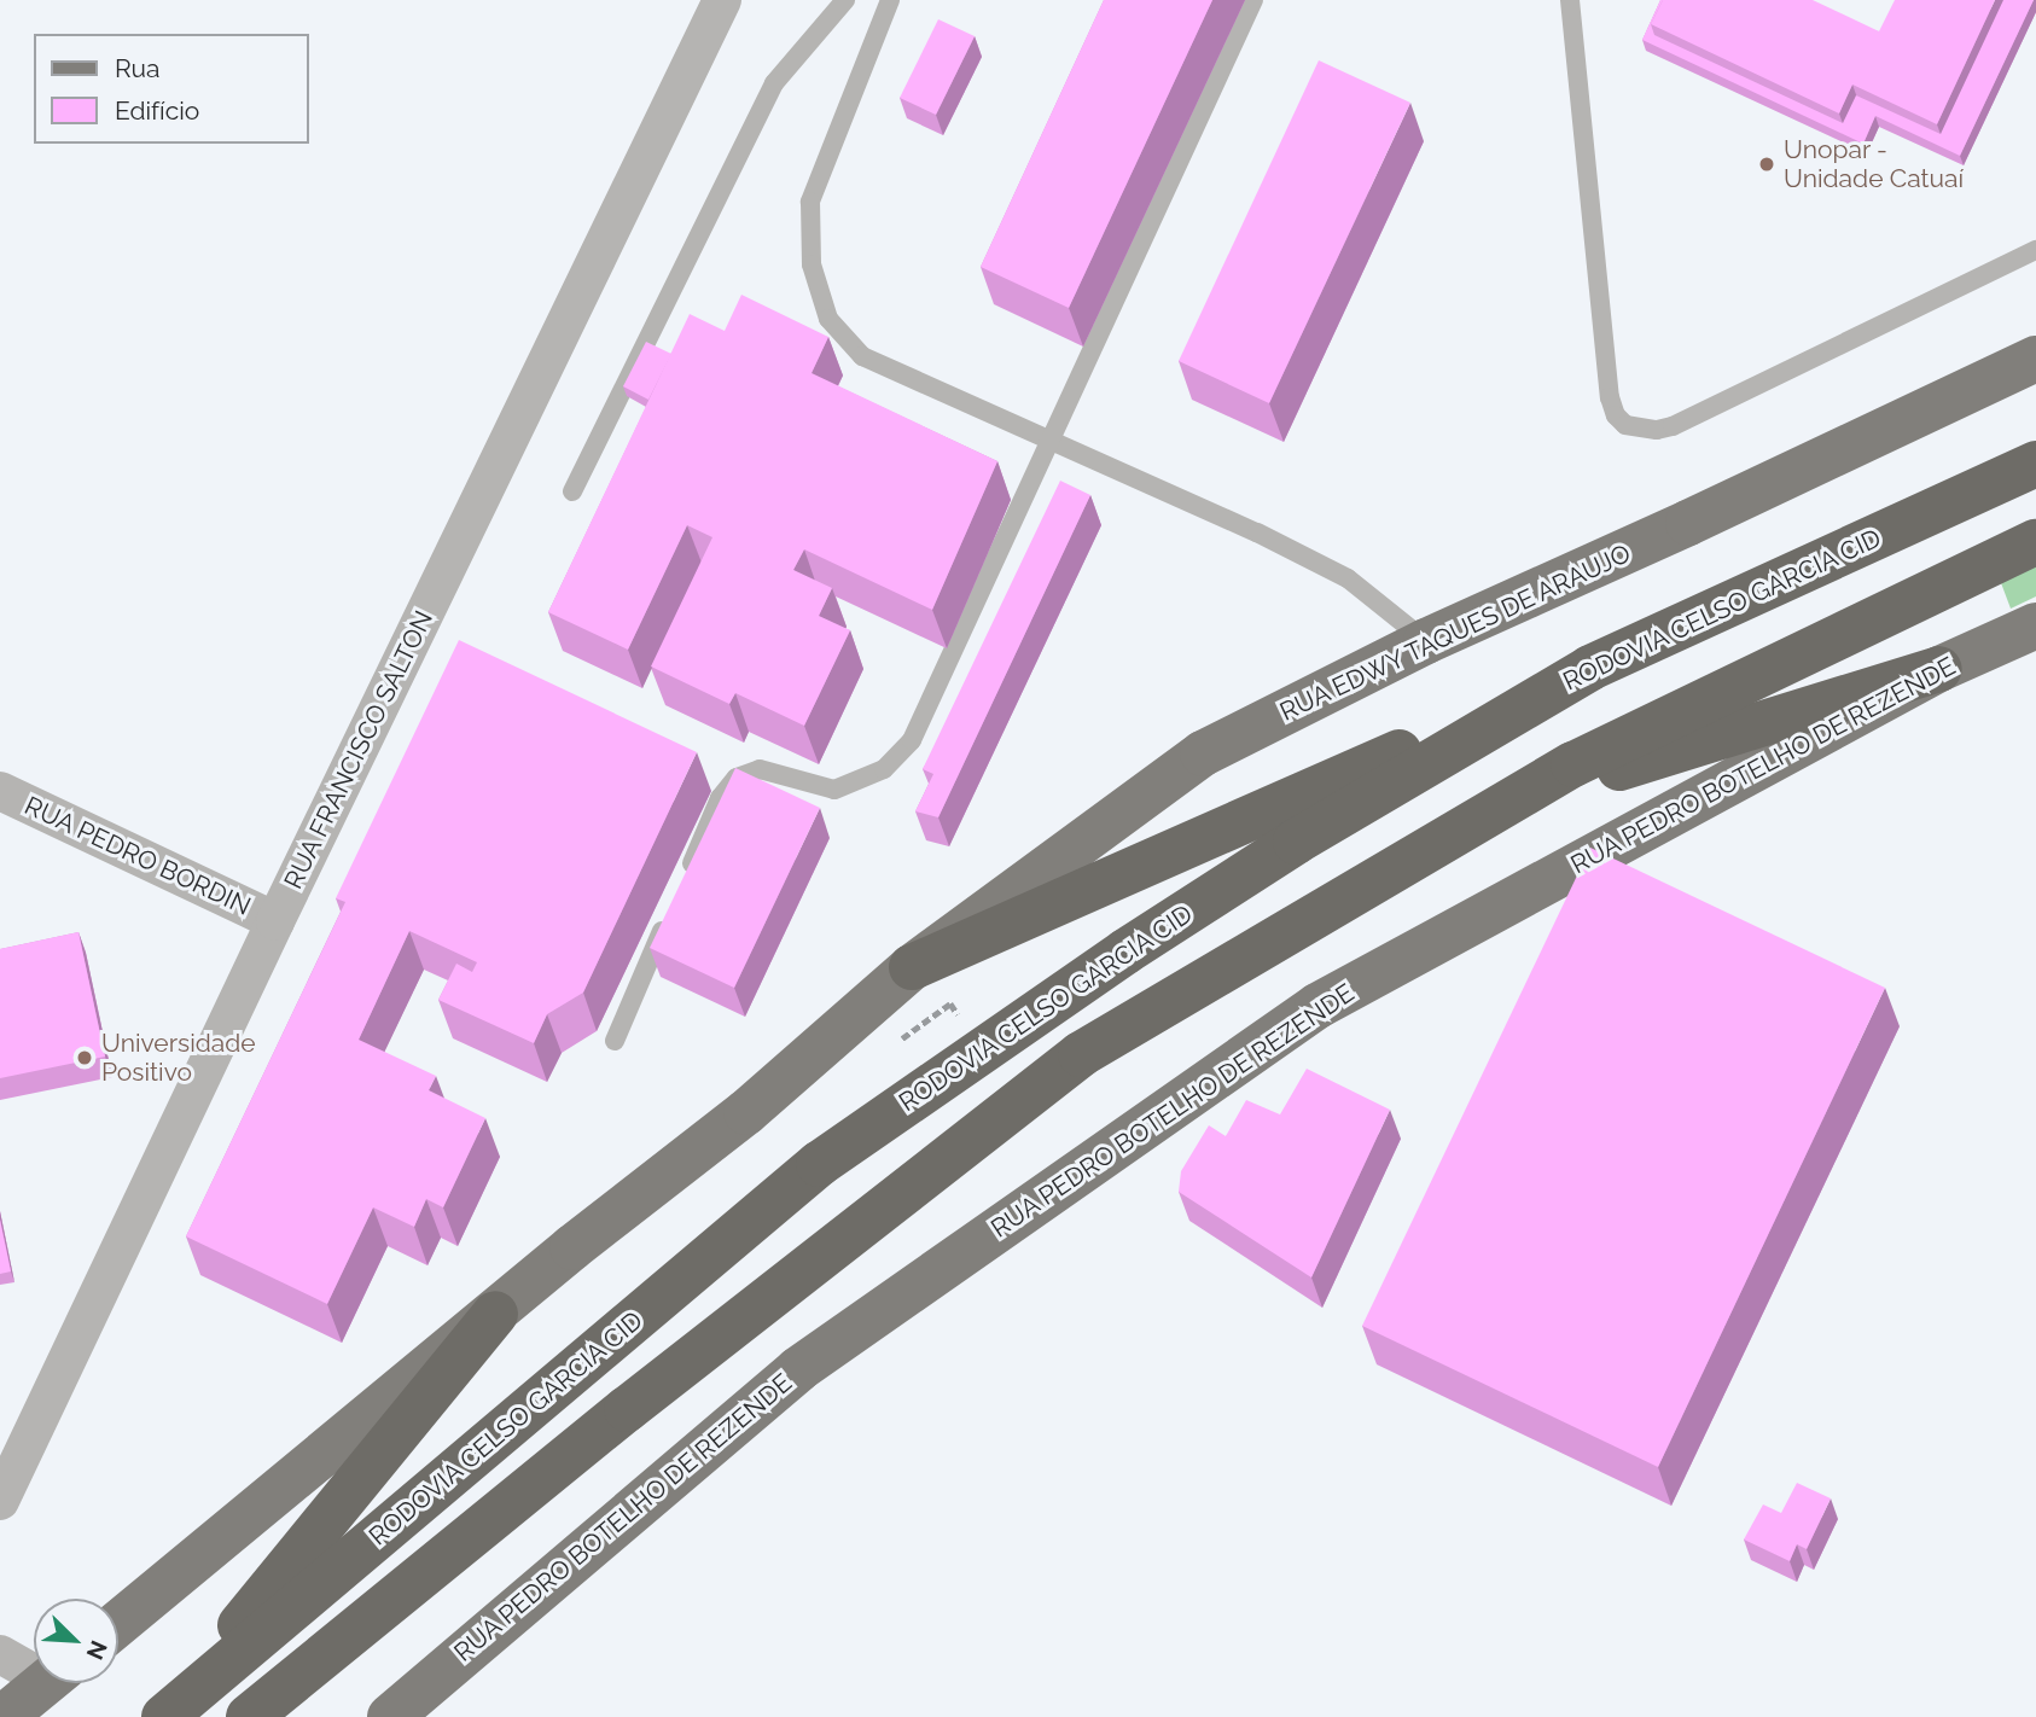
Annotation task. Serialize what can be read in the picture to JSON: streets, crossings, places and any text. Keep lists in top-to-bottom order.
{
  "streets": {
    "highway": ["RODOVIA CELSO GARCIA CID"],
    "main road": ["RUA EDWY TAQUES DE ARAUJO", "RUA PEDRO BOTELHO DE REZENDE"],
    "street": ["RUA FRANCISCO SALTON", "RUA PEDRO BORDIN"]
  },
  "crossings": [
    ["RUA FRANCISCO SALTON", "RUA PEDRO BORDIN"]
  ],
  "places": ["Unopar - Unidade Catuaí", "Universidade Positivo"],
  "legend": ["Rua", "Edifício"],
  "north": "bottom right"
}
